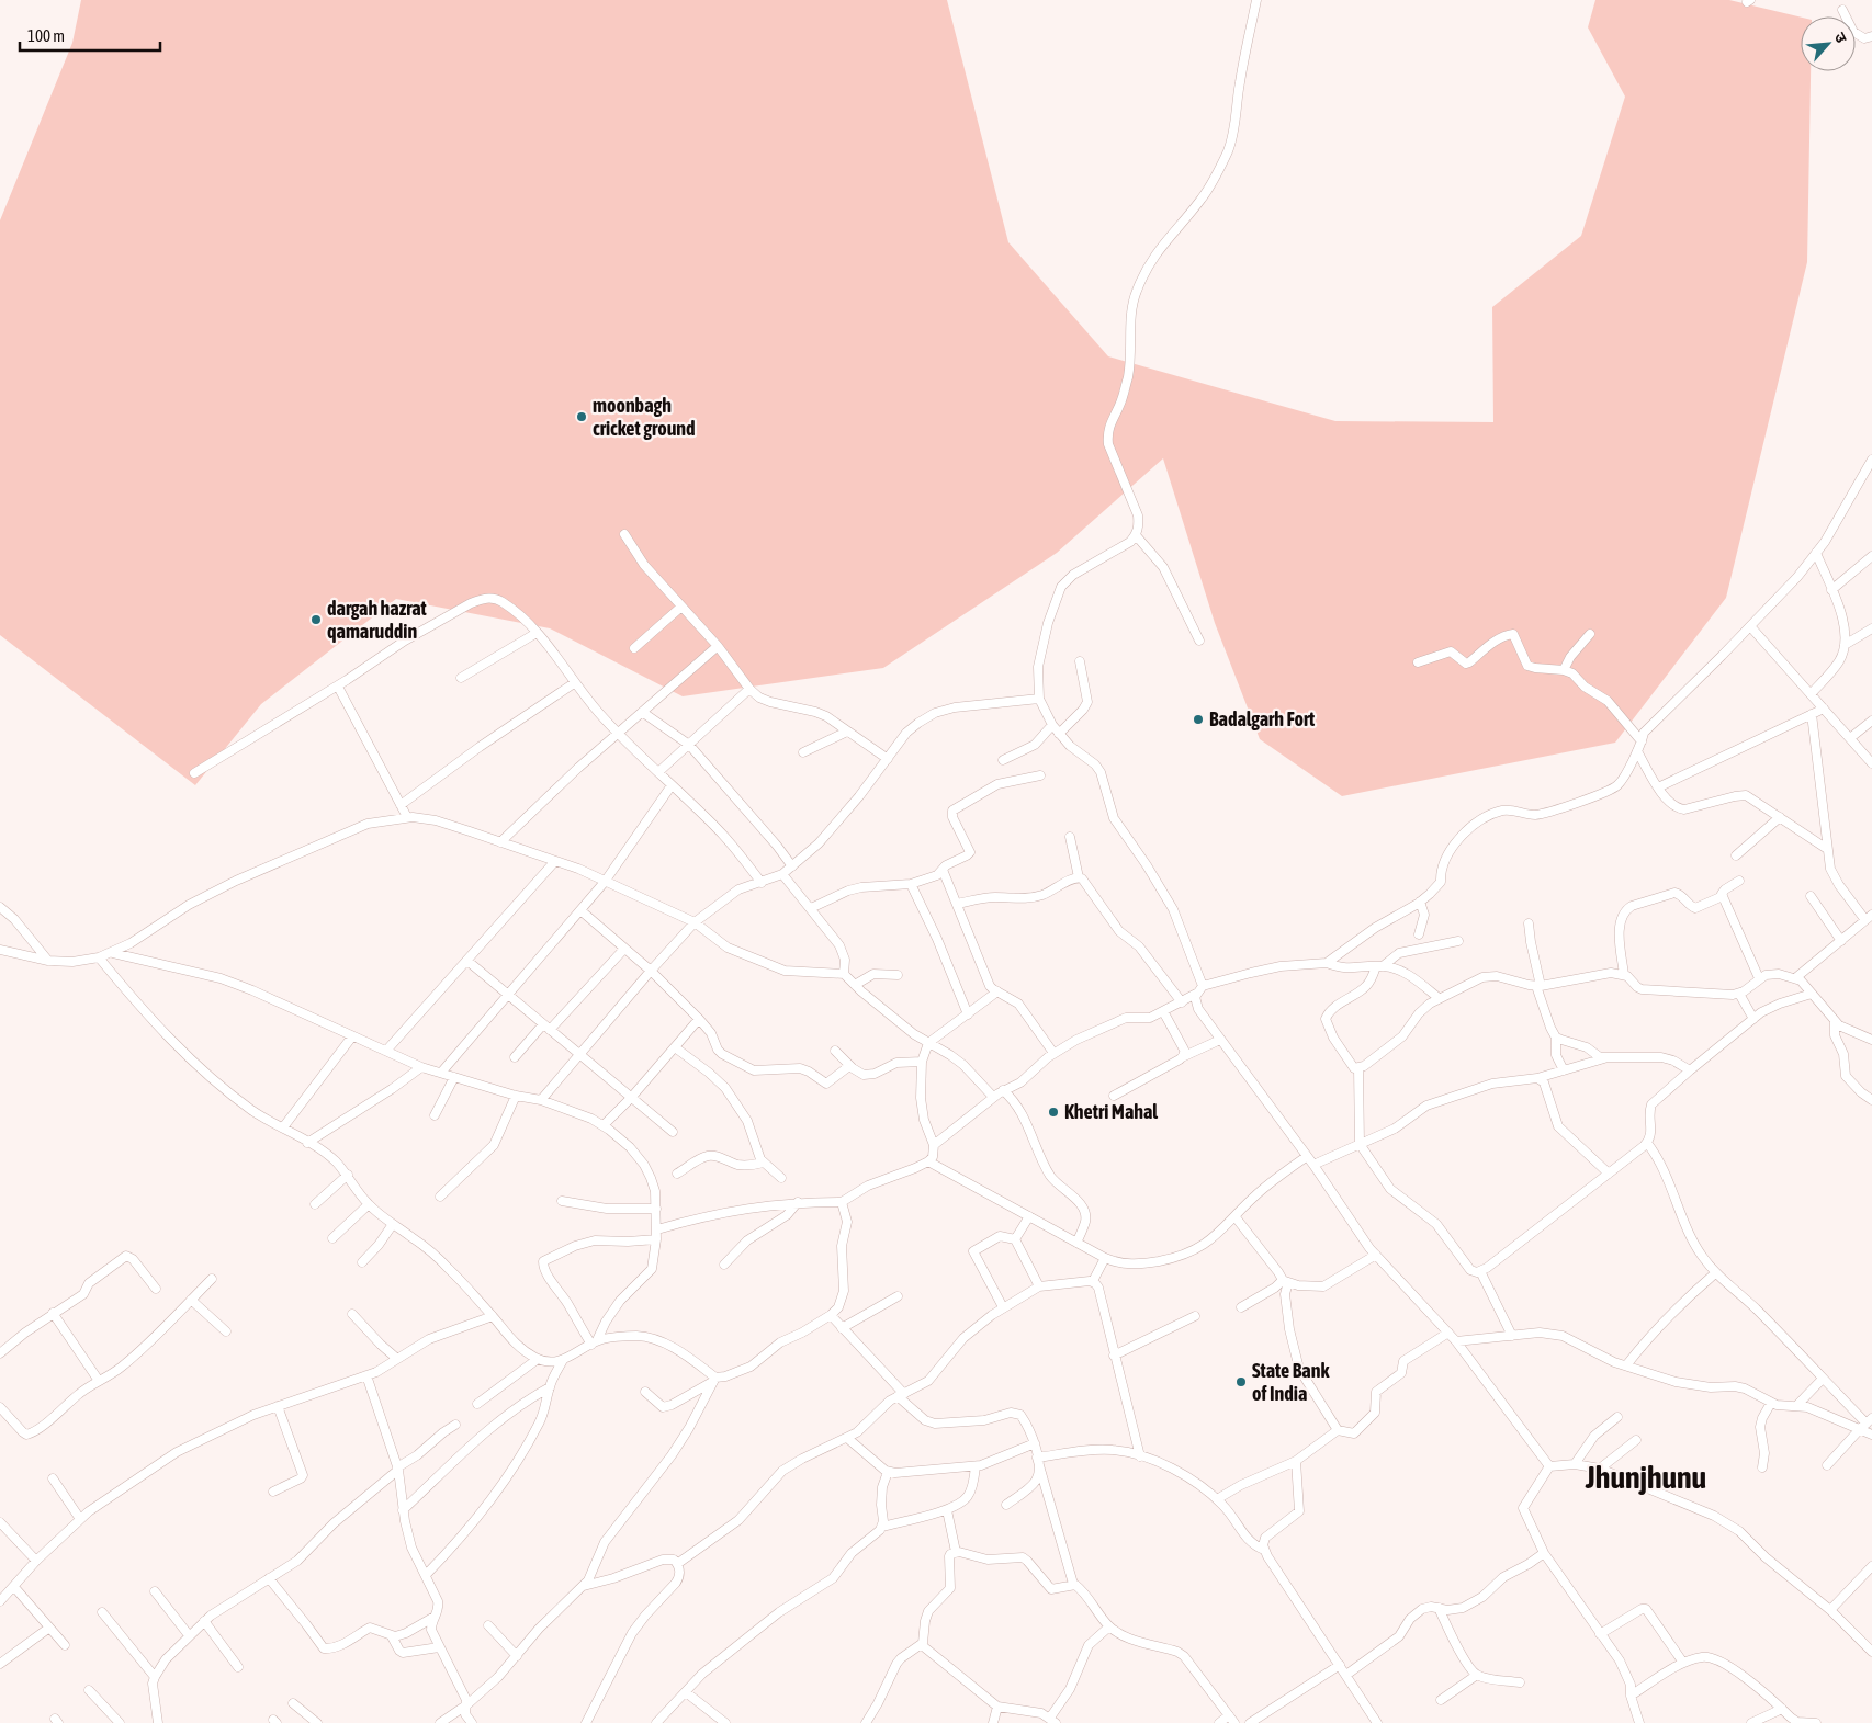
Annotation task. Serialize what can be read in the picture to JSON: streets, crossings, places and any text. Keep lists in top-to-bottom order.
{
  "districts": ["Jhunjhunu"],
  "places": [
    "moonbagh cricket ground",
    "dargah hazrat qamaruddin",
    "Badalgarh Fort",
    "Khetri Mahal",
    "State Bank of India"
  ],
  "scale_bar": "100 m",
  "north": "top right"
}
